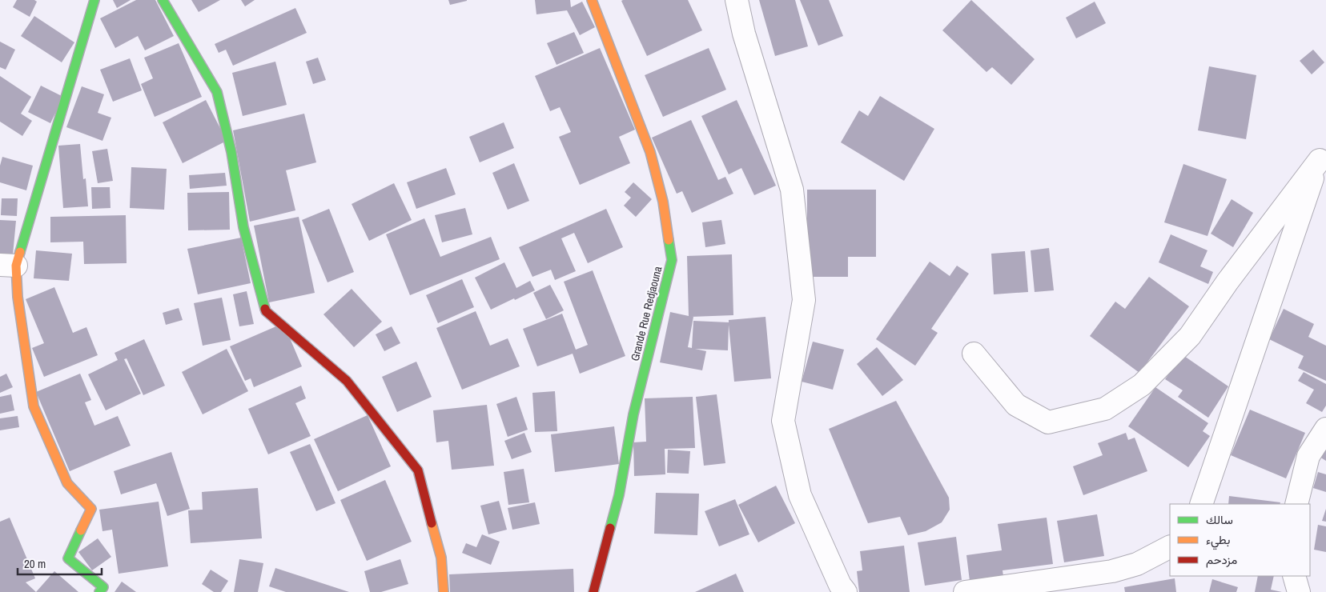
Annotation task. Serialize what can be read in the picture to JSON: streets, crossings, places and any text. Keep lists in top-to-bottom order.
{
  "streets": {
    "street": ["Grande Rue Redjaouna"]
  },
  "legend": ["سالك", "بطيء", "مزدحم"],
  "scale_bar": "20 m"
}
